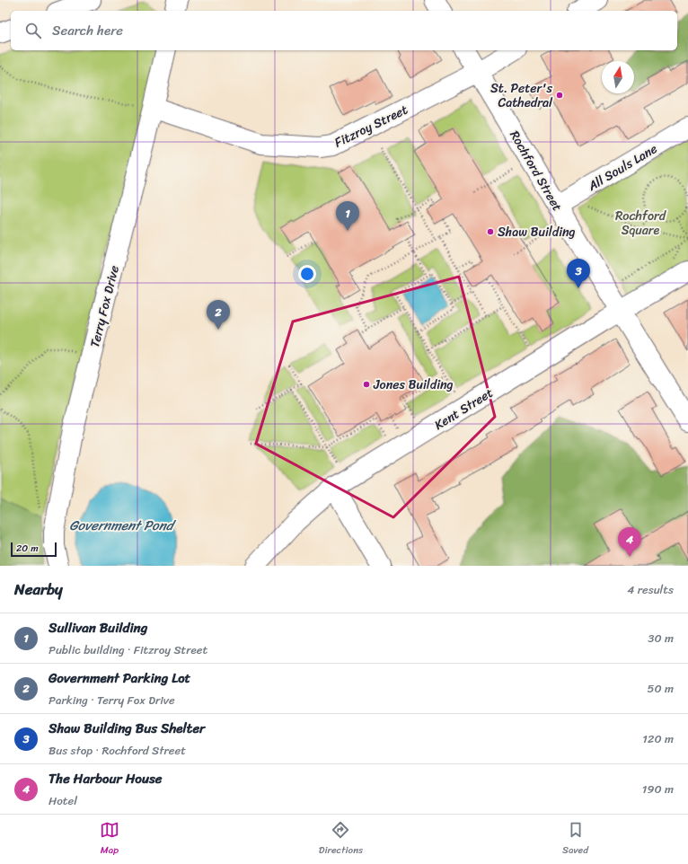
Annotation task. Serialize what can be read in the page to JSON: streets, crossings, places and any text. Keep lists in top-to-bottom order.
{
  "streets": {
    "street": [
      "Fitzroy Street",
      "All Souls Lane",
      "Rochford Street",
      "Terry Fox Drive",
      "Kent Street"
    ]
  },
  "crossings": [
    ["Fitzroy Street", "Rochford Street"],
    ["Fitzroy Street", "Terry Fox Drive"],
    ["All Souls Lane", "Rochford Street"],
    ["Rochford Street", "Kent Street"]
  ],
  "water": ["Government Pond"],
  "parks": ["Rochford Square"],
  "places": ["St. Peter's Cathedral", "Shaw Building", "Jones Building"],
  "scale_bar": "20 m",
  "north": "top",
  "page": {
    "search": "Search here",
    "pins": [
      "1",
      "3",
      "2",
      "4"
    ],
    "scale": "20 m",
    "heading": ["Nearby", "4 results"],
    "list": [
      {
        "mark": "1",
        "name": "Sullivan Building",
        "note": "Public building · Fitzroy Street",
        "value": "30 m"
      },
      {
        "mark": "2",
        "name": "Government Parking Lot",
        "note": "Parking · Terry Fox Drive",
        "value": "50 m"
      },
      {
        "mark": "3",
        "name": "Shaw Building Bus Shelter",
        "note": "Bus stop · Rochford Street",
        "value": "120 m"
      },
      {
        "mark": "4",
        "name": "The Harbour House",
        "note": "Hotel",
        "value": "190 m"
      }
    ],
    "nav": ["Map", "Directions", "Saved"]
  }
}
